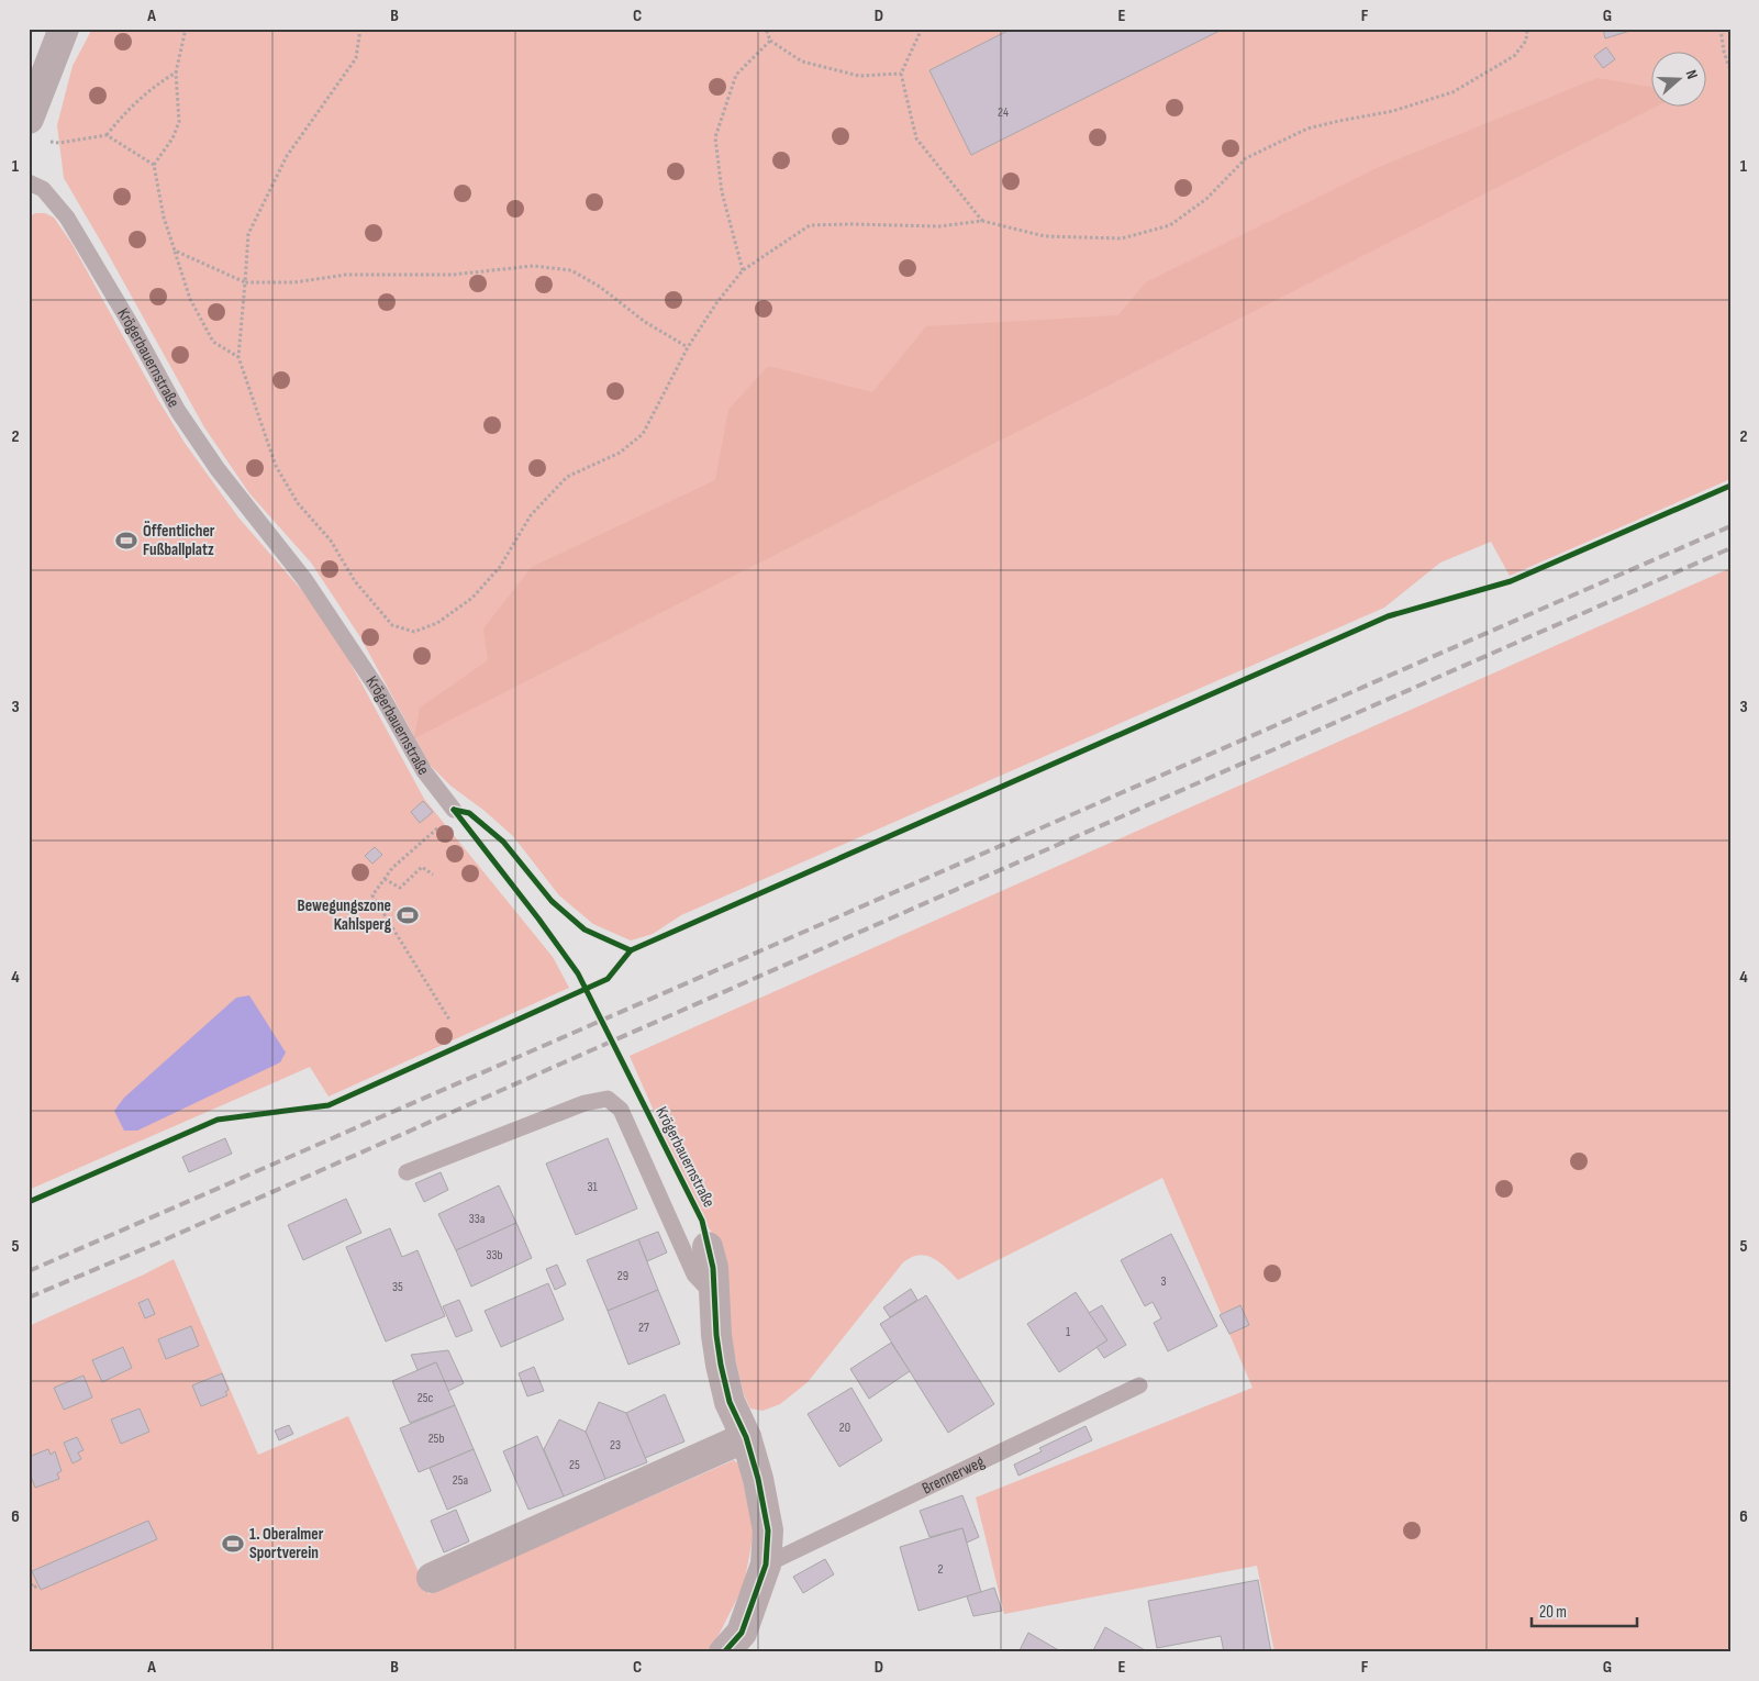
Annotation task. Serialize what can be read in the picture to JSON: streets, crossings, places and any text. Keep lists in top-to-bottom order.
{
  "streets": {
    "lane": ["Krögerbauernstraße", "Brennerweg"]
  },
  "places": {
    "sports": ["Öffentlicher Fußballplatz", "Bewegungszone Kahlsperg", "1. Oberalmer Sportverein"]
  },
  "house_numbers": [
    "24",
    "31",
    "33a",
    "33b",
    "29",
    "3",
    "35",
    "27",
    "1",
    "25c",
    "20",
    "25b",
    "23",
    "25",
    "25a",
    "2"
  ],
  "scale_bar": "20 m",
  "north": "right",
  "grid": {
    "columns": [
      "A",
      "B",
      "C",
      "D",
      "E",
      "F",
      "G"
    ],
    "rows": [
      "1",
      "2",
      "3",
      "4",
      "5",
      "6"
    ]
  }
}
